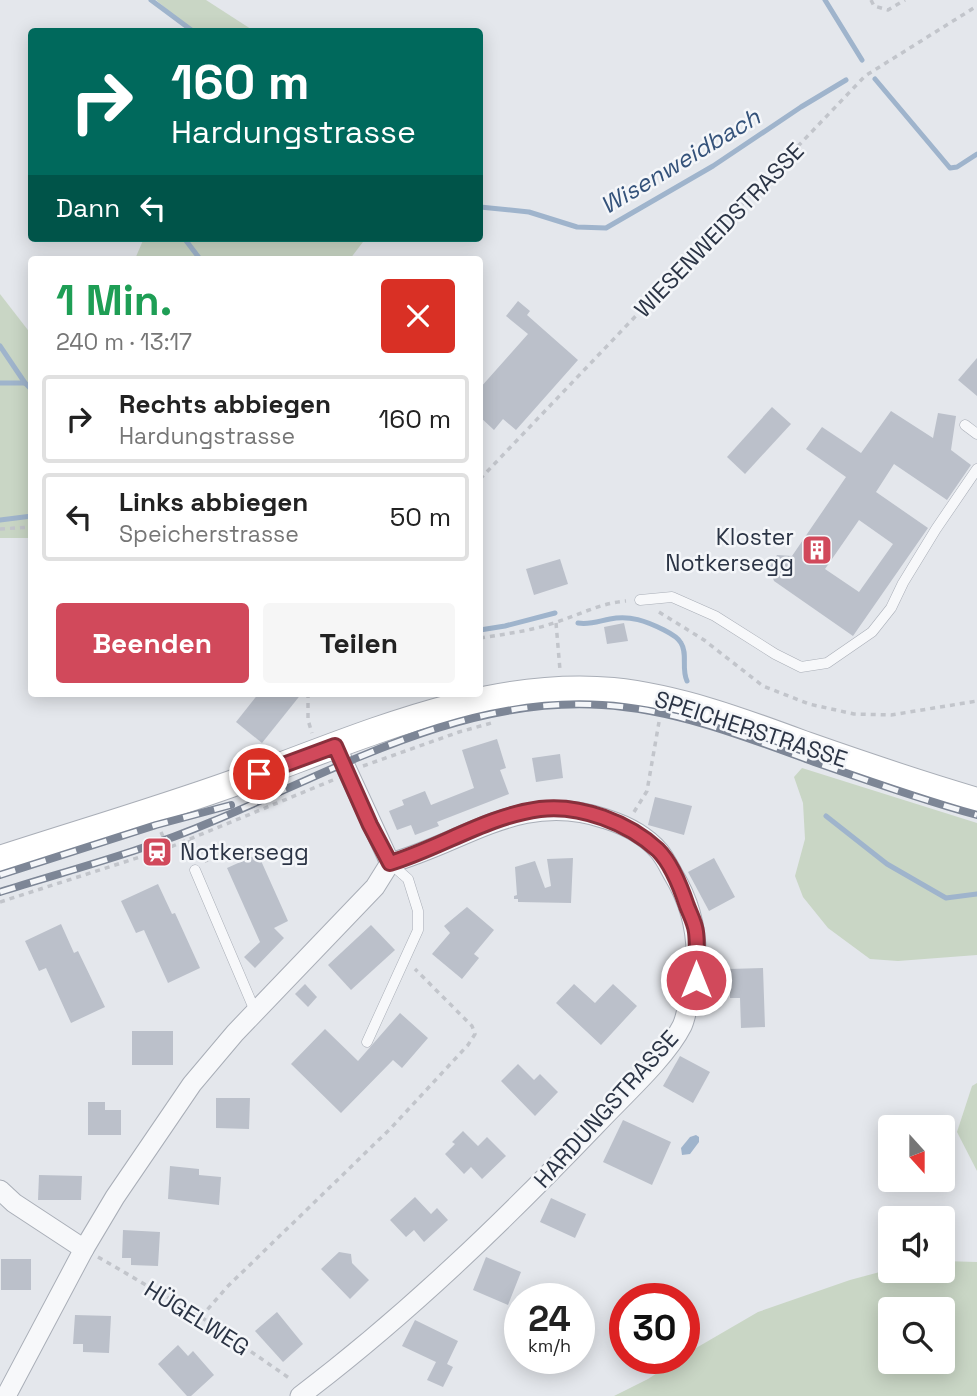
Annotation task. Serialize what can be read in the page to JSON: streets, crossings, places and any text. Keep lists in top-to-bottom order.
{
  "streets": {
    "main road": ["SPEICHERSTRASSE"],
    "street": ["HARDUNGSTRASSE"],
    "path": ["WIESENWEIDSTRASSE", "HÜGELWEG"]
  },
  "crossings": [
    ["HARDUNGSTRASSE", "HÜGELWEG"]
  ],
  "water": ["Wisenweidbach"],
  "places": {
    "building": ["Kloster Notkersegg"],
    "station": ["Notkersegg"]
  },
  "north": "bottom",
  "page": {
    "turn": ["160 m", "Hardungstrasse"],
    "then": "Dann",
    "heading": ["1 Min.", "240 m · 13:17"],
    "list": [
      {
        "name": "Rechts abbiegen",
        "note": "Hardungstrasse",
        "value": "160 m"
      },
      {
        "name": "Links abbiegen",
        "note": "Speicherstrasse",
        "value": "50 m"
      }
    ],
    "buttons": ["Beenden", "Teilen"],
    "speed": "24 km/h",
    "limit": "30"
  }
}
